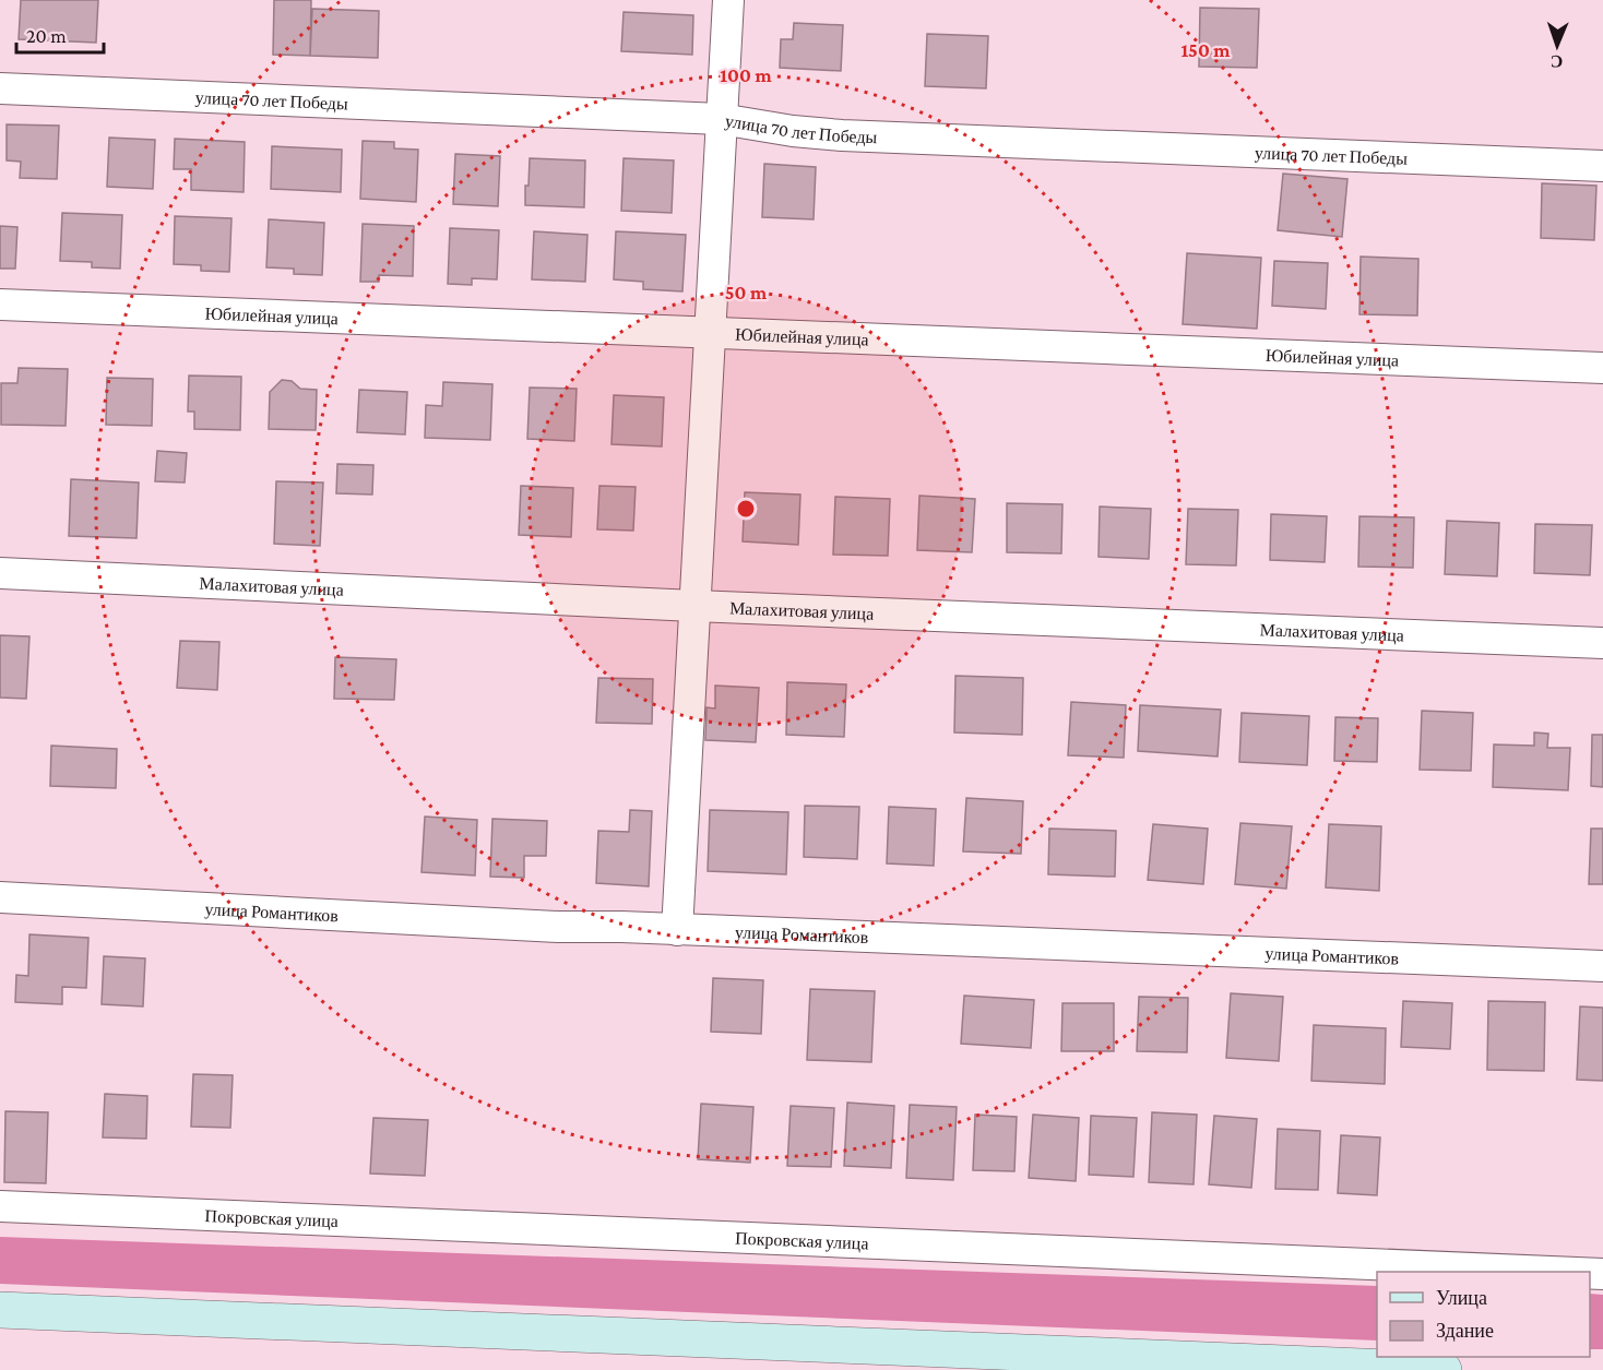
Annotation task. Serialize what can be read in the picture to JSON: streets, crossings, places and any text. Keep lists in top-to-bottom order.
{
  "streets": {
    "street": [
      "улица 70 лет Победы",
      "Юбилейная улица",
      "Малахитовая улица",
      "улица Романтиков",
      "Покровская улица"
    ]
  },
  "legend": ["Улица", "Здание"],
  "scale_bar": "20 m",
  "north": "bottom",
  "rings": ["150 m", "100 m", "50 m"]
}
